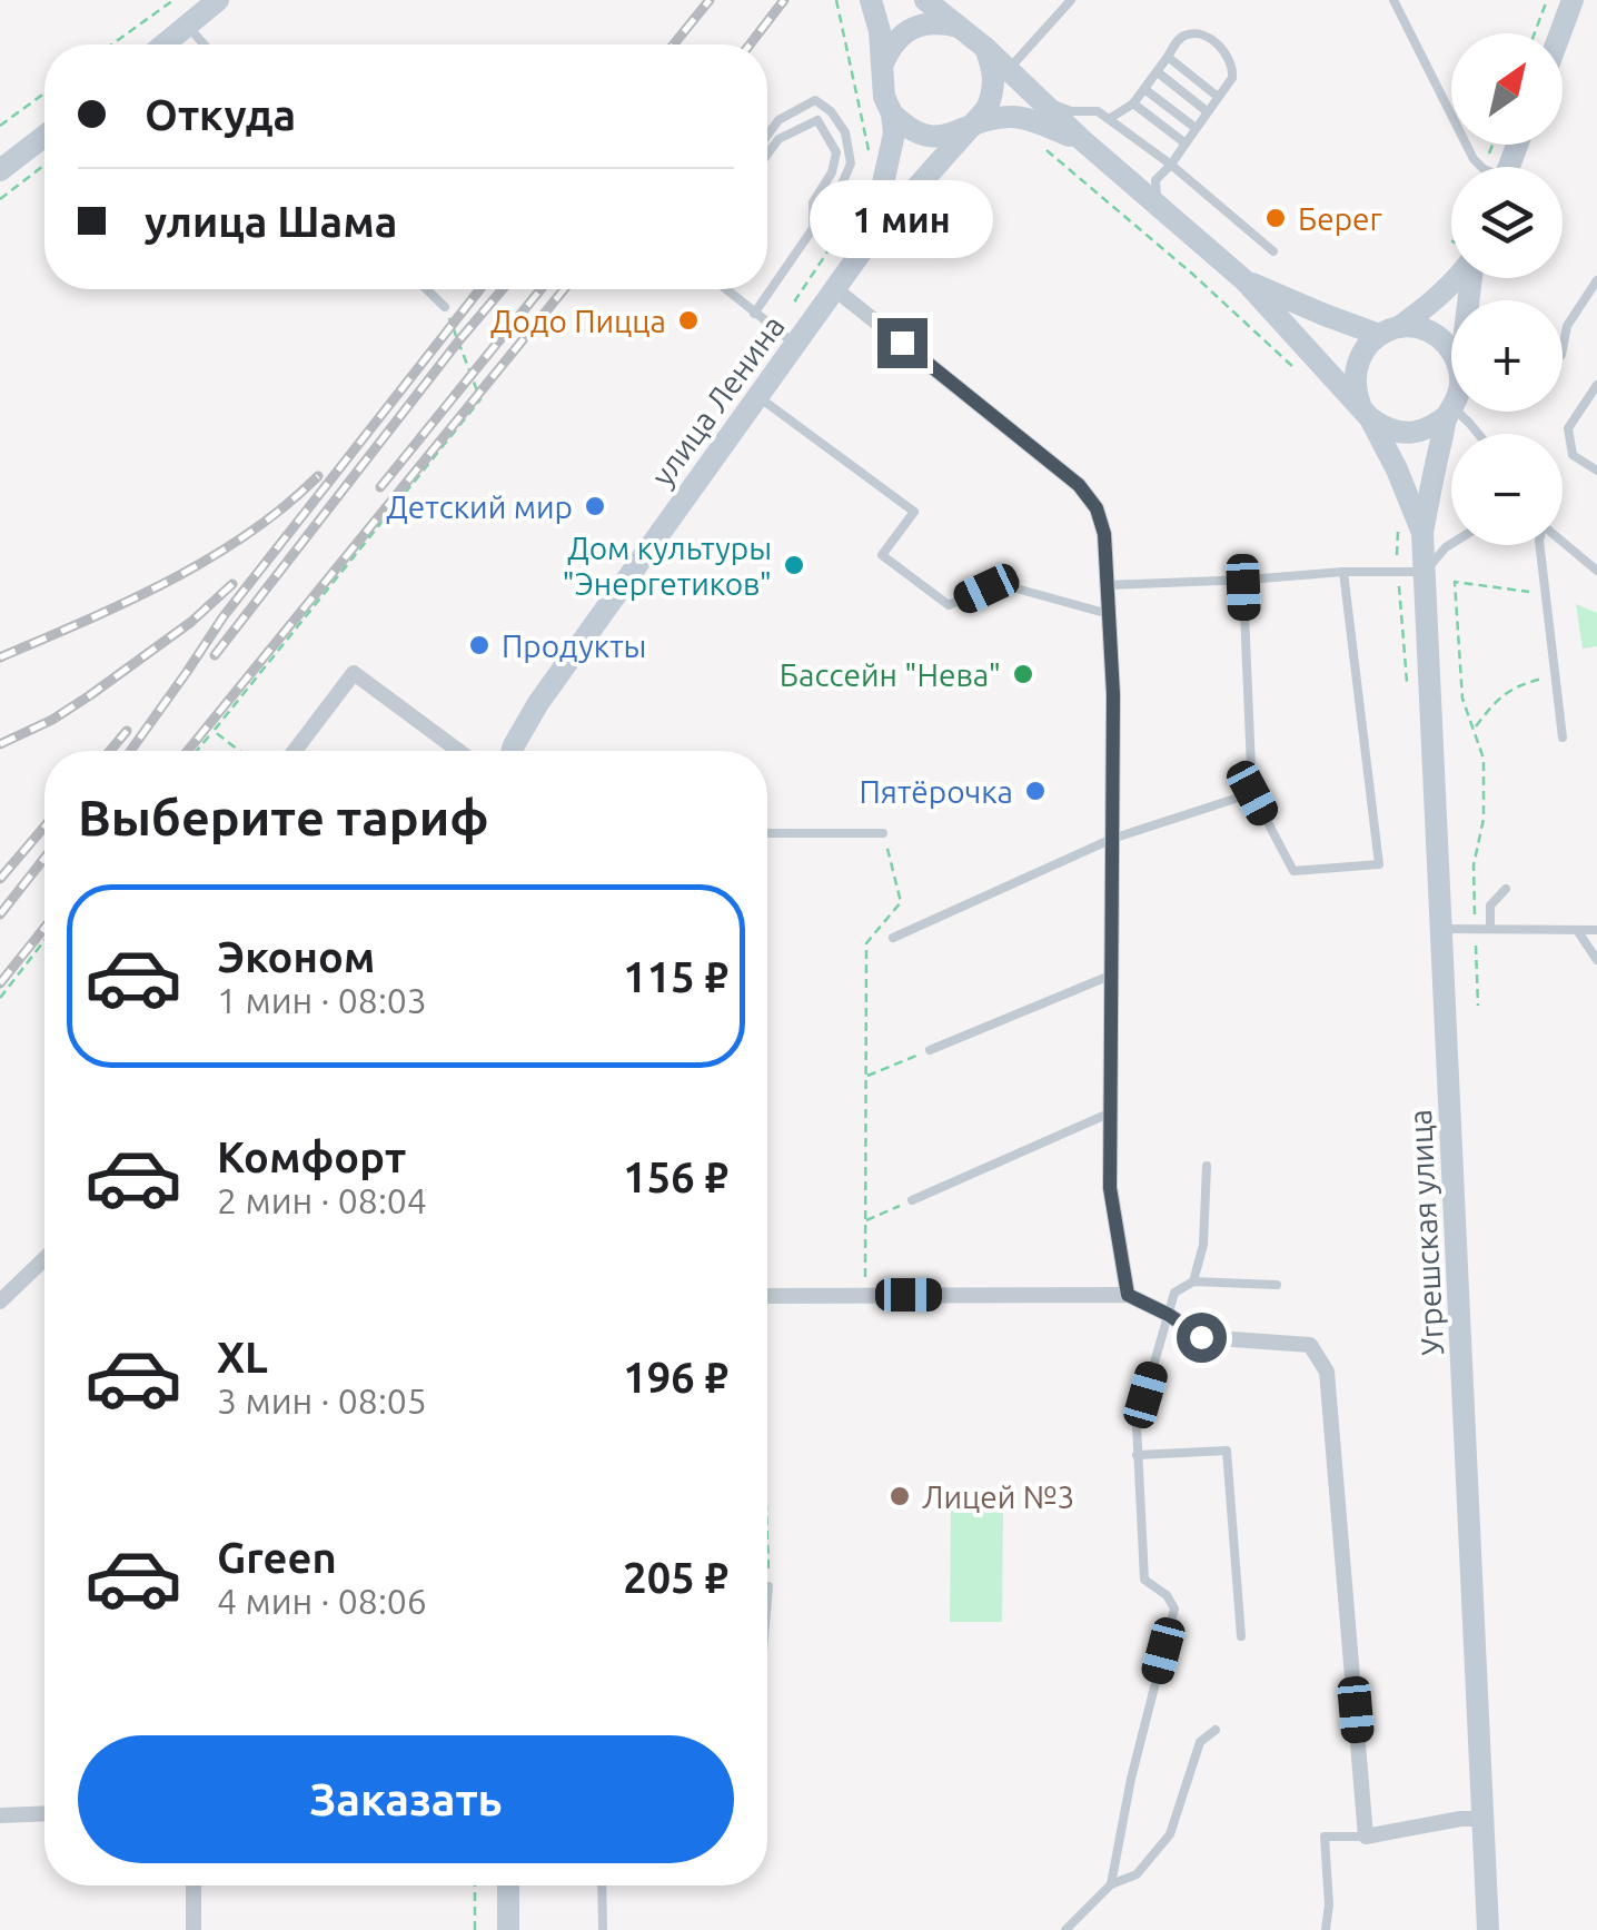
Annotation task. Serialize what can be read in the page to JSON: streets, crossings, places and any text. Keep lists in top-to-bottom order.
{
  "streets": {
    "main road": ["улица Ленина", "Угрешская улица"]
  },
  "crossings": [
    ["улица Ленина", "Угрешская улица"]
  ],
  "places": [
    "Берег",
    "Додо Пицца",
    "Детский мир",
    "Дом культуры \"Энергетиков\"",
    "Продукты",
    "Бассейн \"Нева\"",
    "Пятёрочка",
    "Лицей №3"
  ],
  "north": "top right",
  "page": {
    "map_buttons": ["+", "−"],
    "banner": ["Откуда", "улица Шама"],
    "bubble": "1 мин",
    "heading": "Выберите тариф",
    "list": [
      {
        "name": "Эконом",
        "note": "1 мин · 08:03",
        "value": "115 ₽"
      },
      {
        "name": "Комфорт",
        "note": "2 мин · 08:04",
        "value": "156 ₽"
      },
      {
        "name": "XL",
        "note": "3 мин · 08:05",
        "value": "196 ₽"
      },
      {
        "name": "Green",
        "note": "4 мин · 08:06",
        "value": "205 ₽"
      }
    ],
    "buttons": "Заказать"
  }
}
